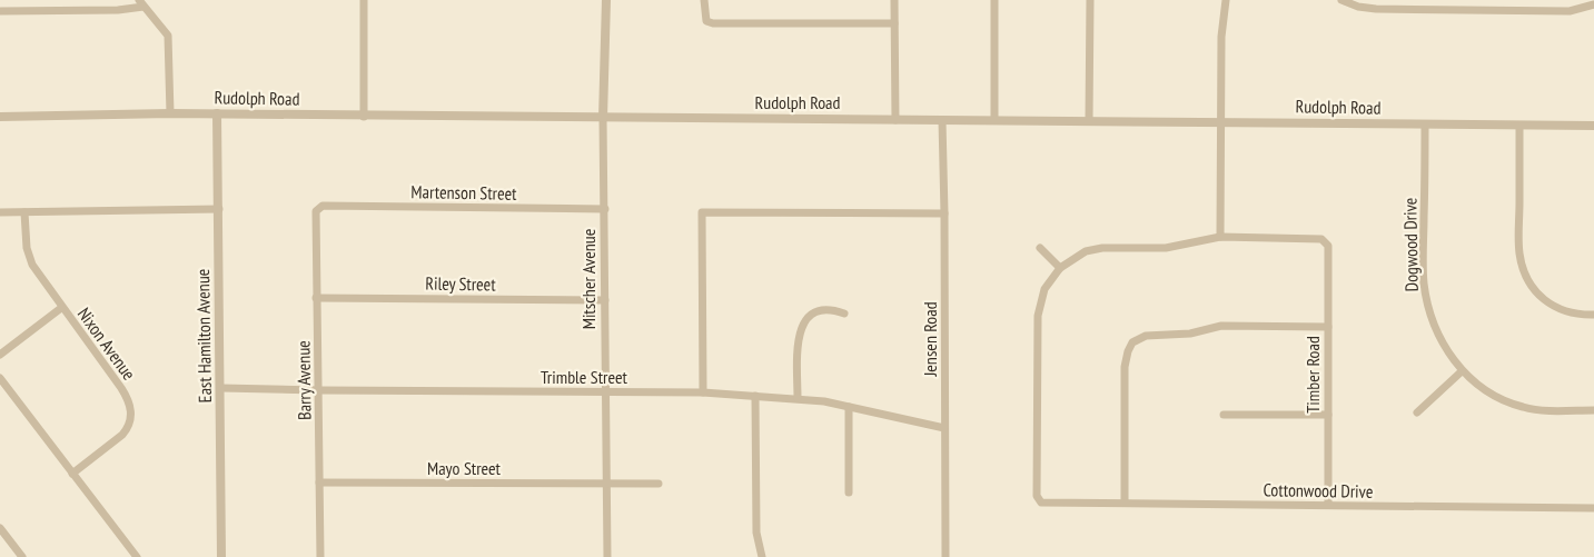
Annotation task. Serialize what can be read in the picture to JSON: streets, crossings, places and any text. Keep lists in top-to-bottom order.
{
  "streets": {
    "street": [
      "Rudolph Road",
      "Martenson Street",
      "Dogwood Drive",
      "Mitscher Avenue",
      "Riley Street",
      "East Hamilton Avenue",
      "Jensen Road",
      "Nixon Avenue",
      "Timber Road",
      "Trimble Street",
      "Barry Avenue",
      "Mayo Street",
      "Cottonwood Drive"
    ]
  },
  "crossings": [
    ["Rudolph Road", "Dogwood Drive"],
    ["Rudolph Road", "Mitscher Avenue"],
    ["Rudolph Road", "East Hamilton Avenue"],
    ["Rudolph Road", "Jensen Road"],
    ["Martenson Street", "Mitscher Avenue"],
    ["Martenson Street", "Barry Avenue"],
    ["Mitscher Avenue", "Riley Street"],
    ["Mitscher Avenue", "Trimble Street"],
    ["Mitscher Avenue", "Mayo Street"],
    ["Riley Street", "Barry Avenue"],
    ["East Hamilton Avenue", "Trimble Street"],
    ["Jensen Road", "Trimble Street"],
    ["Timber Road", "Cottonwood Drive"],
    ["Trimble Street", "Barry Avenue"],
    ["Barry Avenue", "Mayo Street"]
  ]
}
